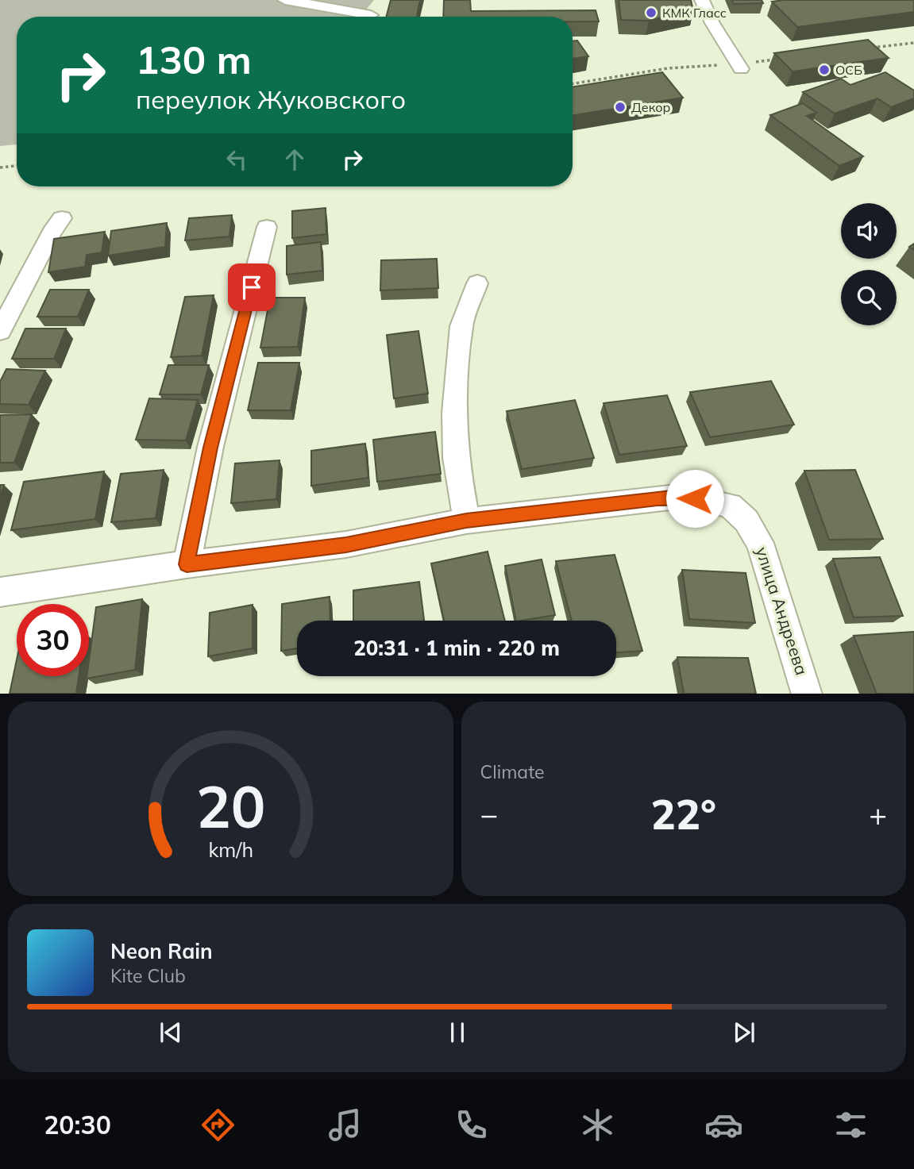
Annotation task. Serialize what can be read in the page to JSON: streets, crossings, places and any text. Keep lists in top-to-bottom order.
{
  "streets": {
    "street": ["улица Андреева"]
  },
  "places": ["КМК Гласс", "ОСБ", "Декор"],
  "page": {
    "turn": ["130 m", "переулок Жуковского"],
    "limit": "30",
    "trip": "20:31 · 1 min · 220 m",
    "tile": "Climate",
    "heat": ["−", "22°", "+"],
    "song": ["Neon Rain", "Kite Club"],
    "tabs": "20:30",
    "gauge": ["20", "km/h"]
  }
}
